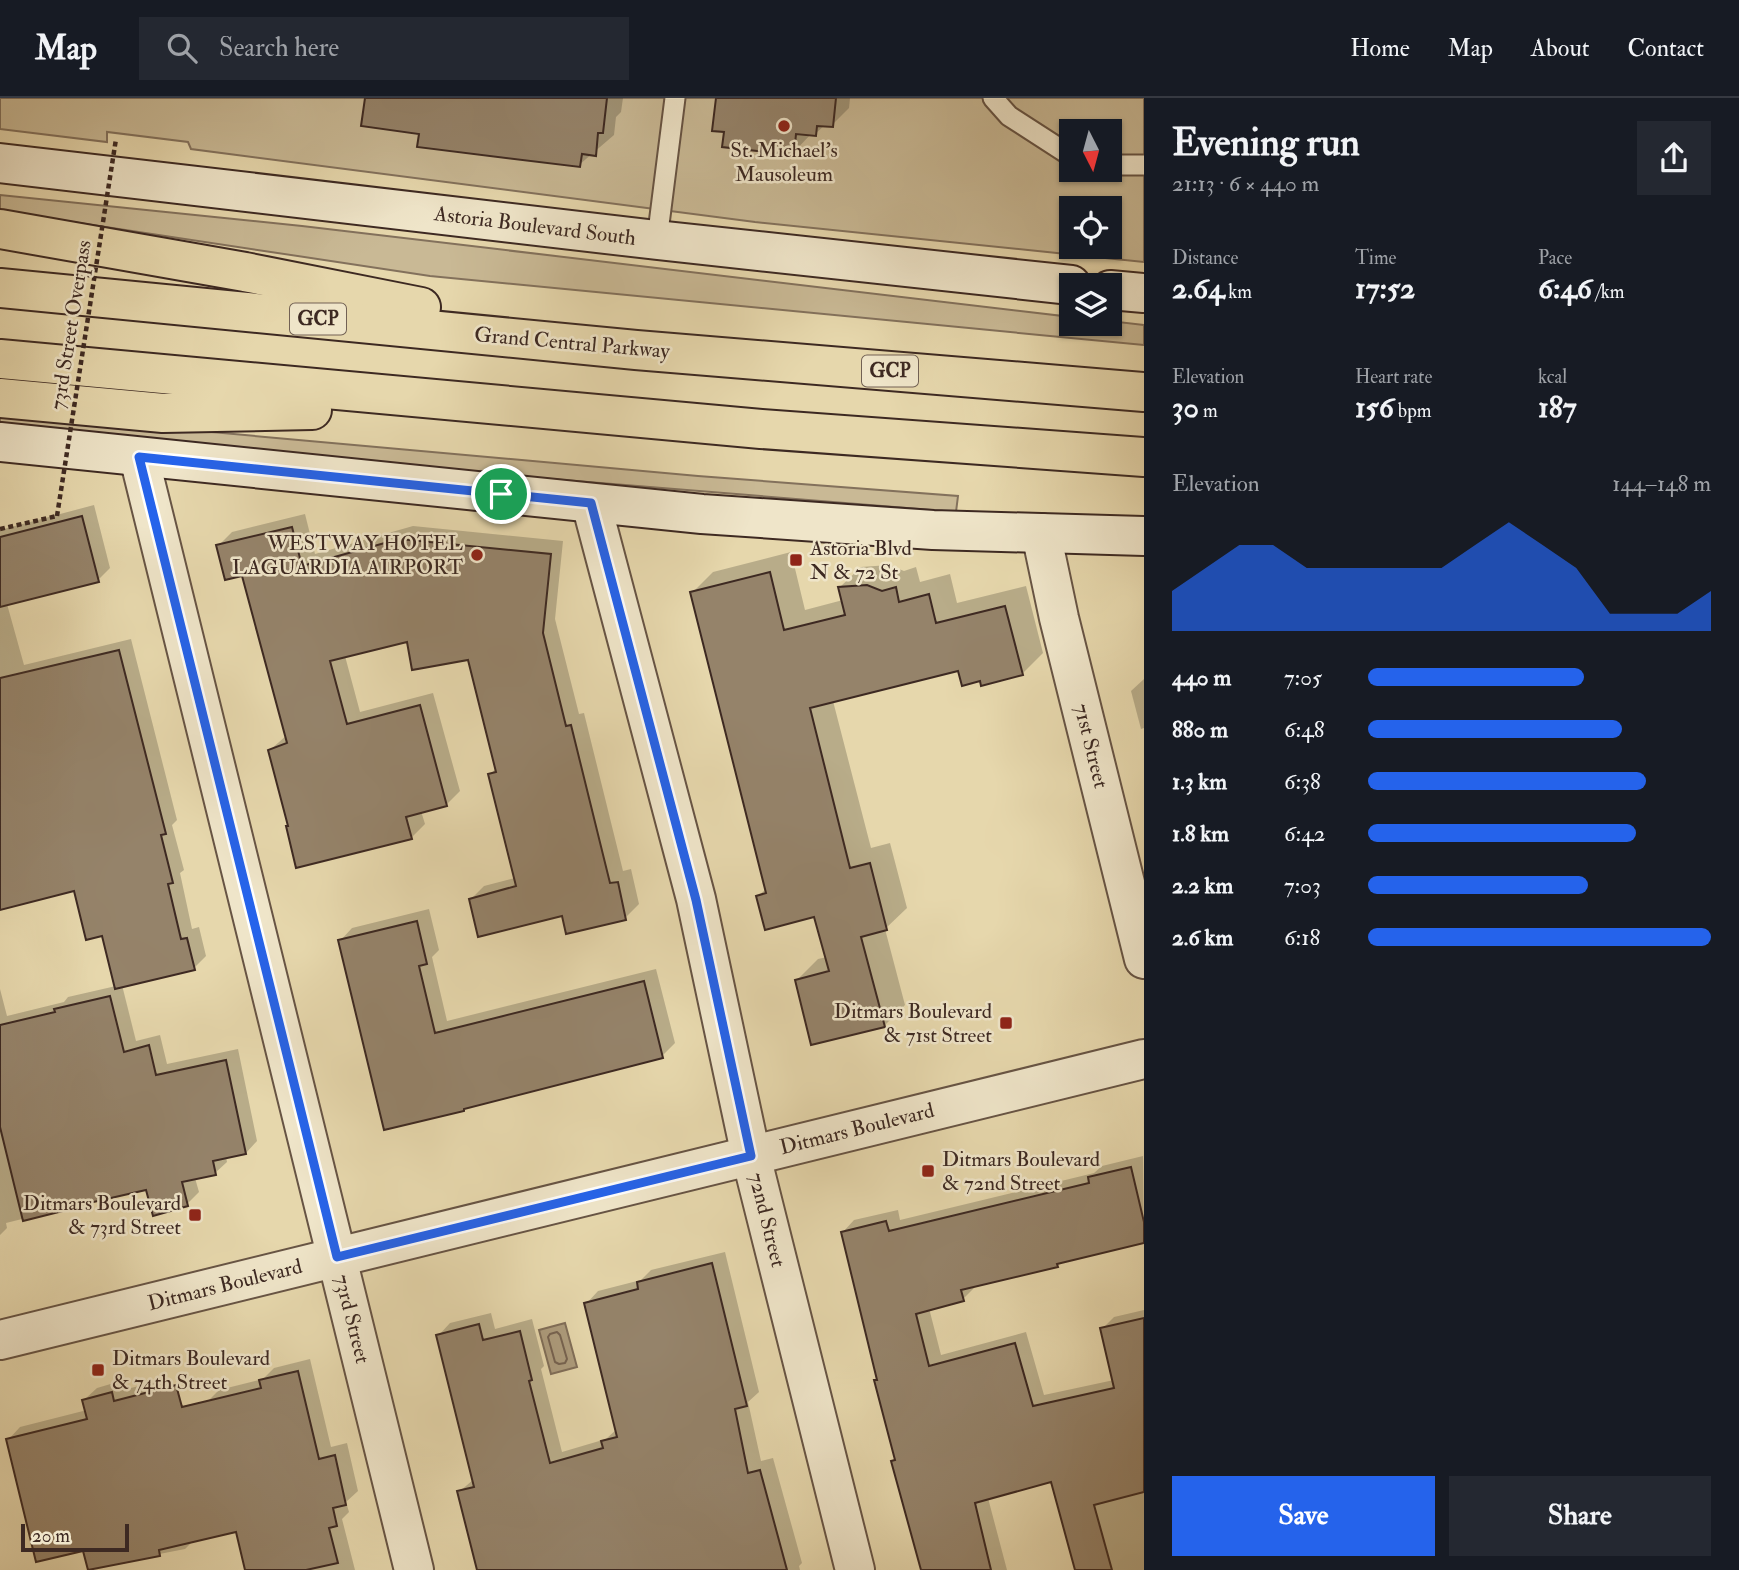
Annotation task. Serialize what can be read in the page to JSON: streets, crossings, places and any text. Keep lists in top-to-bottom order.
{
  "streets": {
    "highway": ["GCP", "Grand Central Parkway"],
    "street": [
      "Astoria Boulevard South",
      "71st Street",
      "Ditmars Boulevard",
      "72nd Street",
      "73rd Street"
    ],
    "path": ["73rd Street Overpass"]
  },
  "crossings": [
    ["Ditmars Boulevard", "72nd Street"],
    ["Ditmars Boulevard", "73rd Street"]
  ],
  "places": {
    "other": ["St. Michael's Mausoleum", "WESTWAY HOTEL LAGUARDIA AIRPORT"],
    "transit": [
      "Astoria Blvd N & 72 St",
      "Ditmars Boulevard & 71st Street",
      "Ditmars Boulevard & 72nd Street",
      "Ditmars Boulevard & 73rd Street",
      "Ditmars Boulevard & 74th Street"
    ]
  },
  "scale_bar": "20 m",
  "north": "bottom",
  "page": {
    "header": "Map",
    "search": "Search here",
    "nav": [
      "Home",
      "Map",
      "About",
      "Contact"
    ],
    "heading": ["Evening run", "21:13 · 6 × 440 m"],
    "stats": [
      ["Distance", "2.64 km"],
      ["Time", "17:52"],
      ["Pace", "6:46 /km"],
      ["Elevation", "30 m"],
      ["Heart rate", "156 bpm"],
      ["kcal", "187"]
    ],
    "chart": ["Elevation", "144–148 m"],
    "list": [
      {
        "name": "440 m",
        "note": "7:05"
      },
      {
        "name": "880 m",
        "note": "6:48"
      },
      {
        "name": "1.3 km",
        "note": "6:38"
      },
      {
        "name": "1.8 km",
        "note": "6:42"
      },
      {
        "name": "2.2 km",
        "note": "7:03"
      },
      {
        "name": "2.6 km",
        "note": "6:18"
      }
    ],
    "buttons": ["Save", "Share"],
    "scale": "20 m"
  }
}
